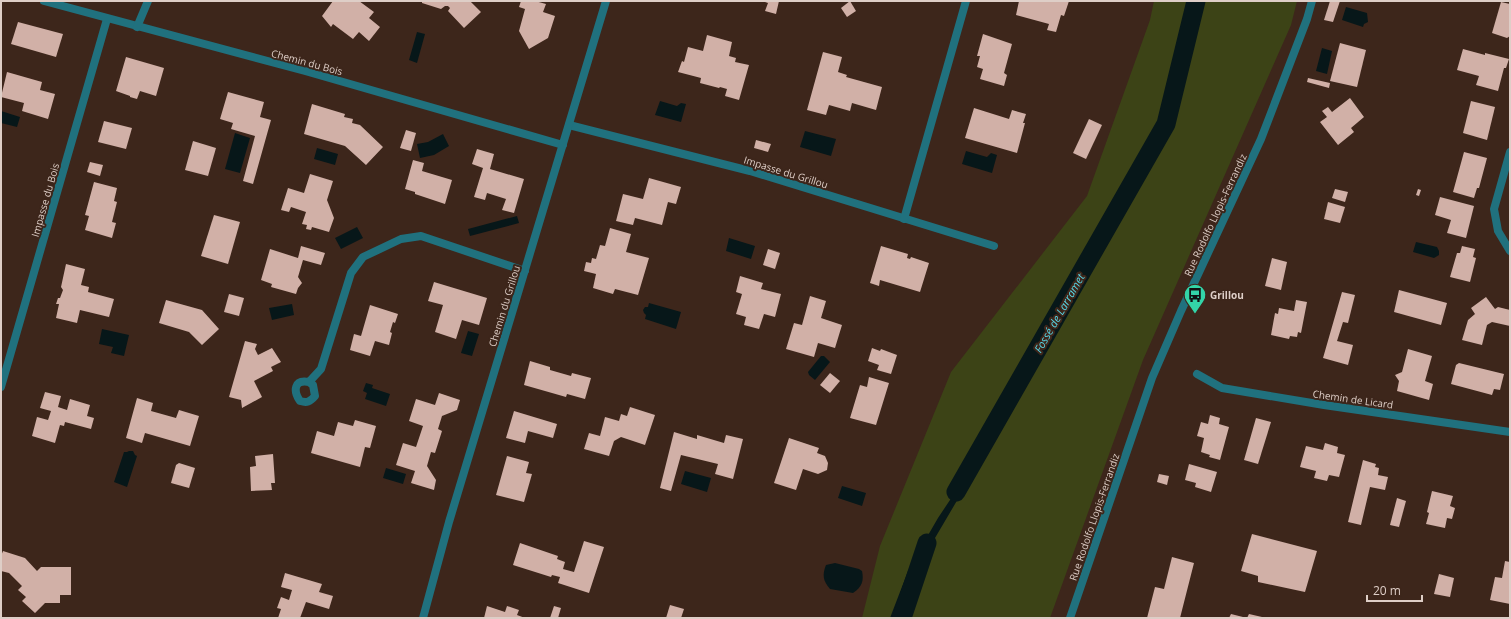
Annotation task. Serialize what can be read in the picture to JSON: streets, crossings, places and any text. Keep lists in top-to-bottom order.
{
  "streets": {
    "street": [
      "Chemin du Bois",
      "Impasse du Grillou",
      "Impasse du Bois",
      "Rue Rodolfo Llopis-Ferrandiz",
      "Chemin du Grillou",
      "Chemin de Licard"
    ]
  },
  "crossings": [
    ["Chemin du Bois", "Impasse du Bois"],
    ["Chemin du Bois", "Chemin du Grillou"],
    ["Impasse du Grillou", "Chemin du Grillou"]
  ],
  "water": ["Fossé de Larramet"],
  "places": {
    "bus stop": ["Grillou"]
  },
  "scale_bar": "20 m"
}
